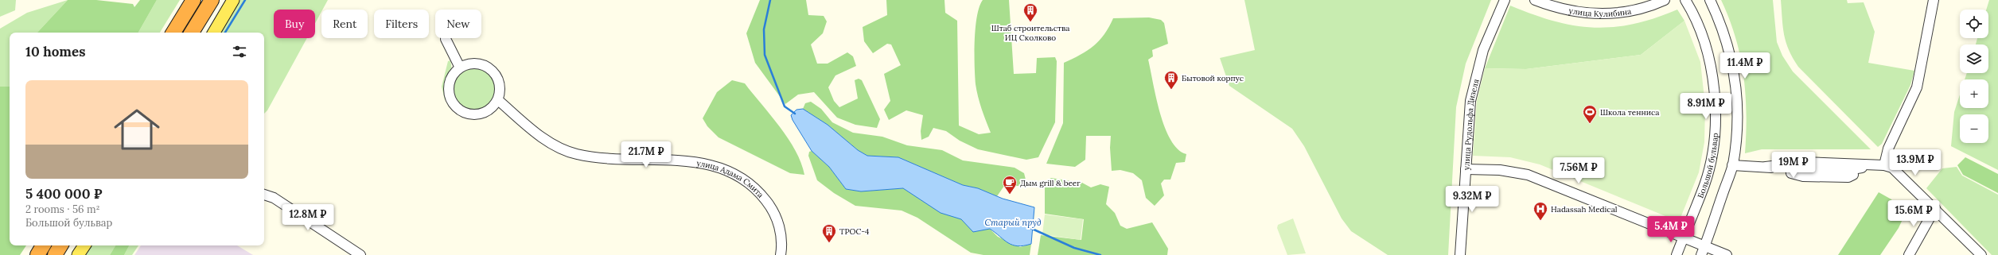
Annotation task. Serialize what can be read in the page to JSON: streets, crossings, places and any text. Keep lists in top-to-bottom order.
{
  "streets": {
    "street": [
      "улица Кулибина",
      "улица Рудольфа Дизеля",
      "Большой бульвар",
      "улица Адама Смита"
    ]
  },
  "water": ["Старый пруд"],
  "places": {
    "building": ["Штаб строительства ИЦ Сколково", "Бытовой корпус", "TPOC-4"],
    "sports": ["Школа тенниса"],
    "cafe": ["Дым grill & beer"],
    "hospital": ["Hadassah Medical"]
  },
  "page": {
    "map_buttons": ["+", "−"],
    "chip": [
      "Buy",
      "Rent",
      "Filters",
      "New"
    ],
    "heading": "10 homes",
    "price": [
      "11.4M ₽",
      "8.91M ₽",
      "21.7M ₽",
      "13.9M ₽",
      "19M ₽",
      "7.56M ₽",
      "9.32M ₽",
      "15.6M ₽",
      "12.8M ₽",
      "5.4M ₽"
    ],
    "list": [
      {
        "name": "5 400 000 ₽",
        "note": "2 rooms · 56 m² · Большой бульвар"
      }
    ]
  }
}
